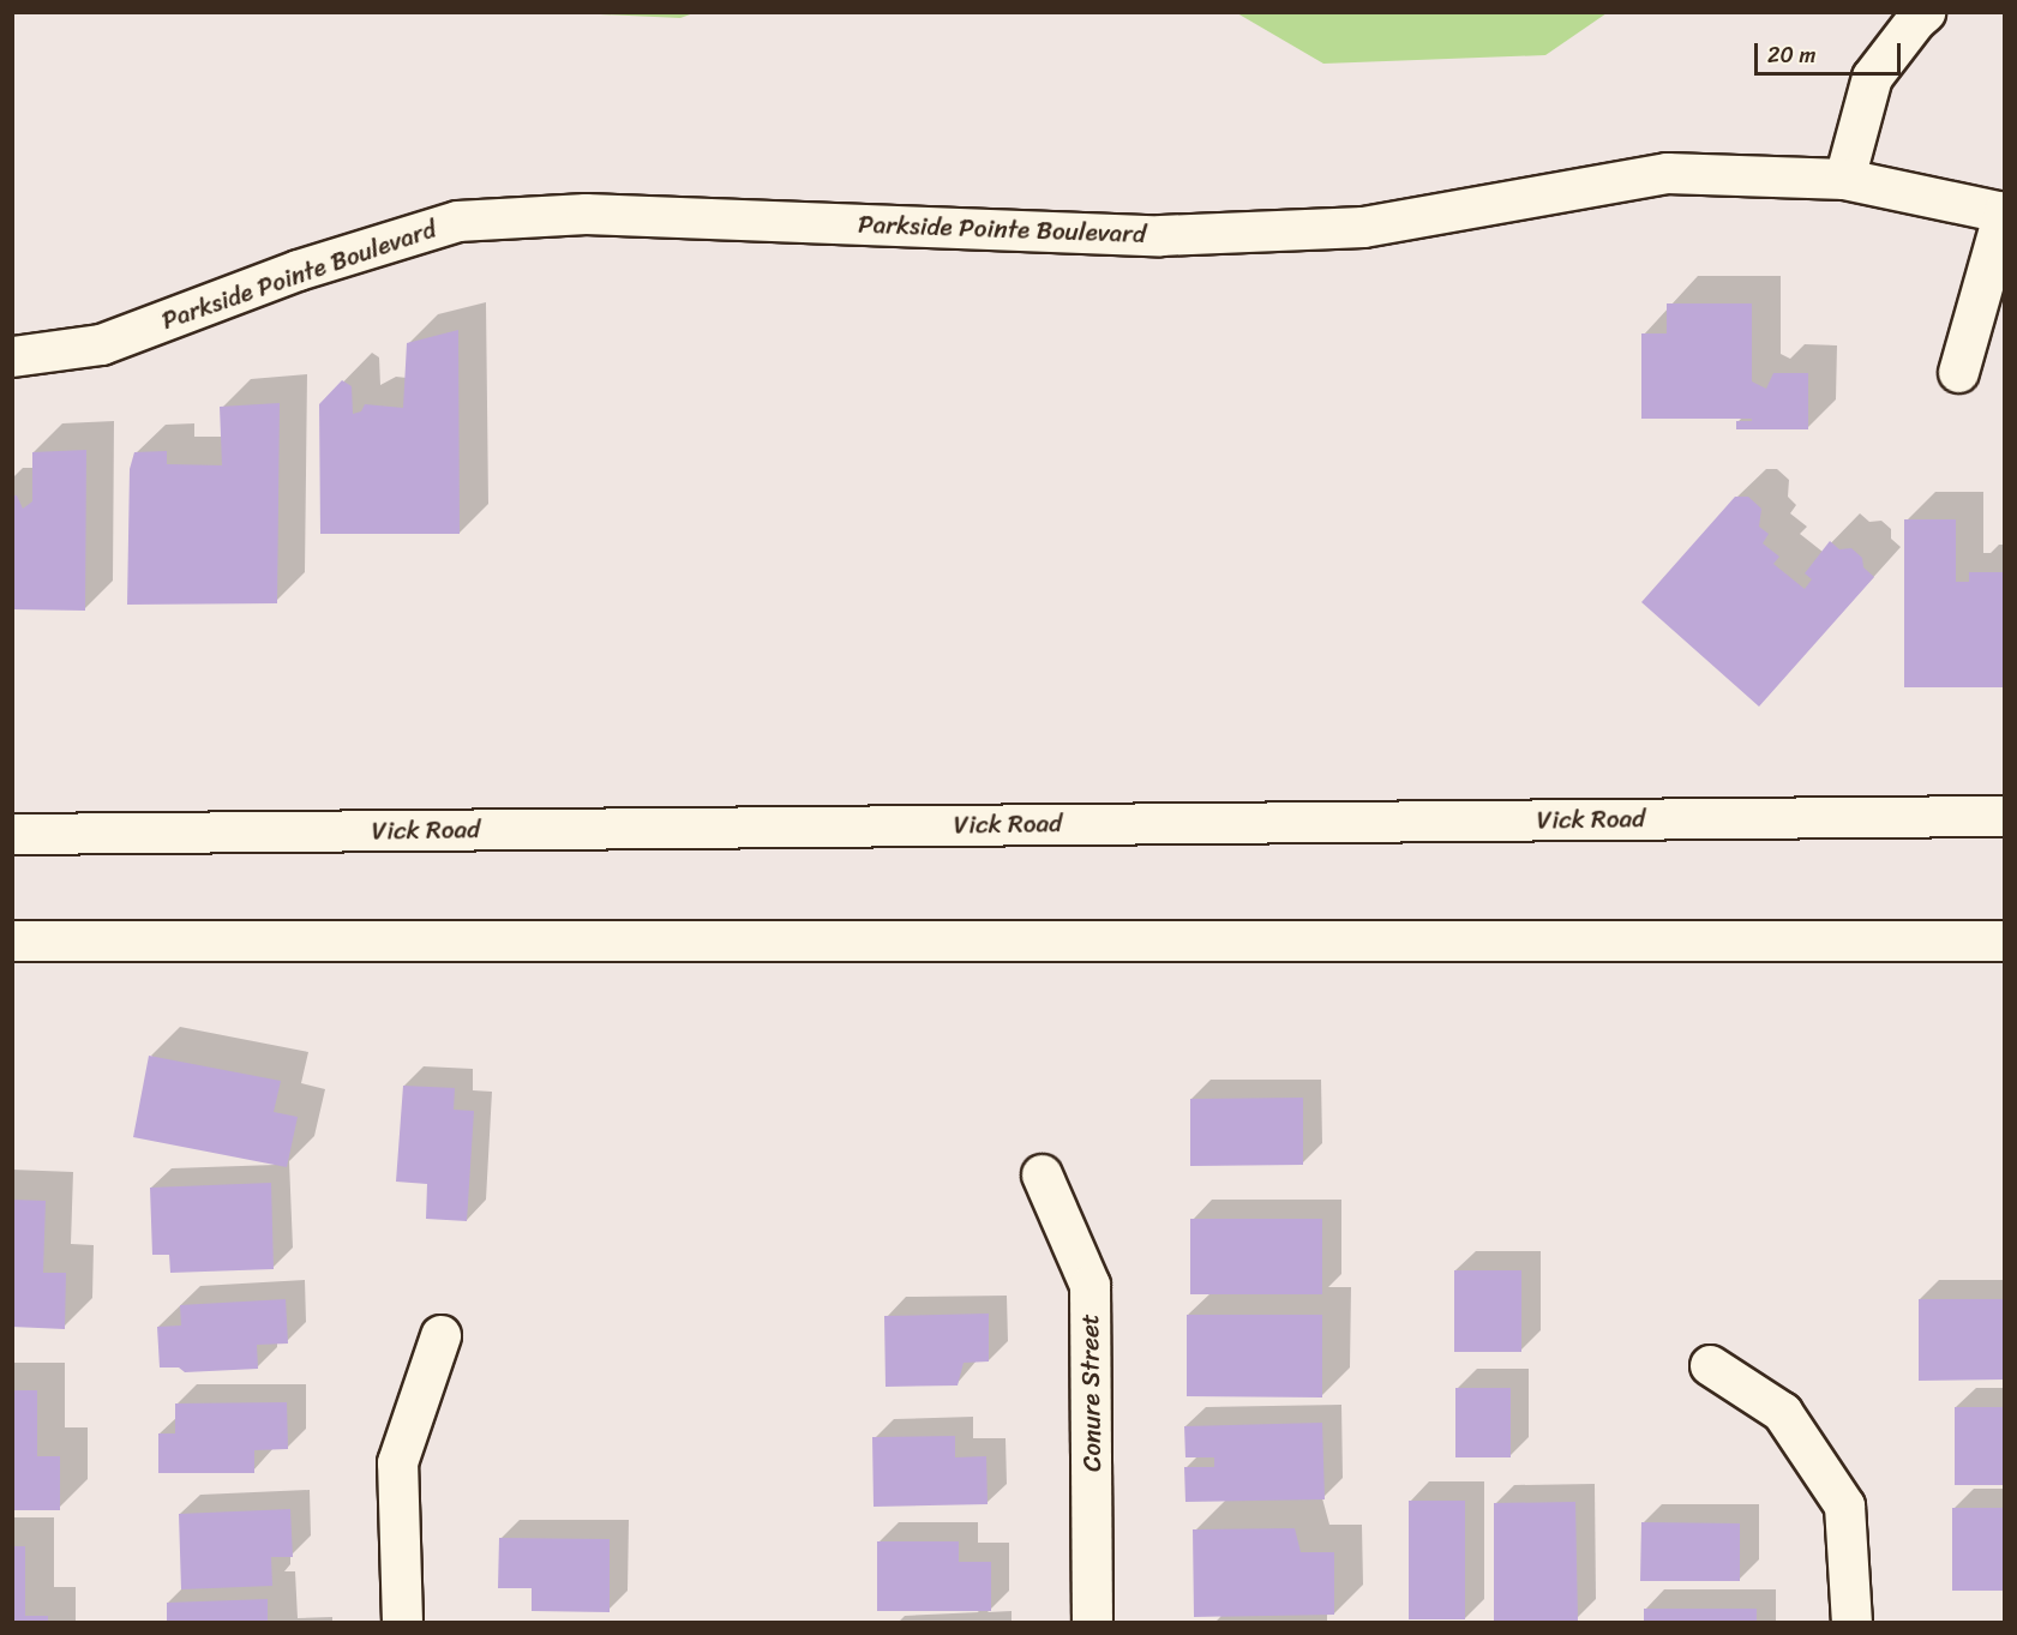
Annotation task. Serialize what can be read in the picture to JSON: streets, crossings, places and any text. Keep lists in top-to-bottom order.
{
  "streets": {
    "street": ["Parkside Pointe Boulevard", "Vick Road", "Conure Street"]
  },
  "scale_bar": "20 m"
}
